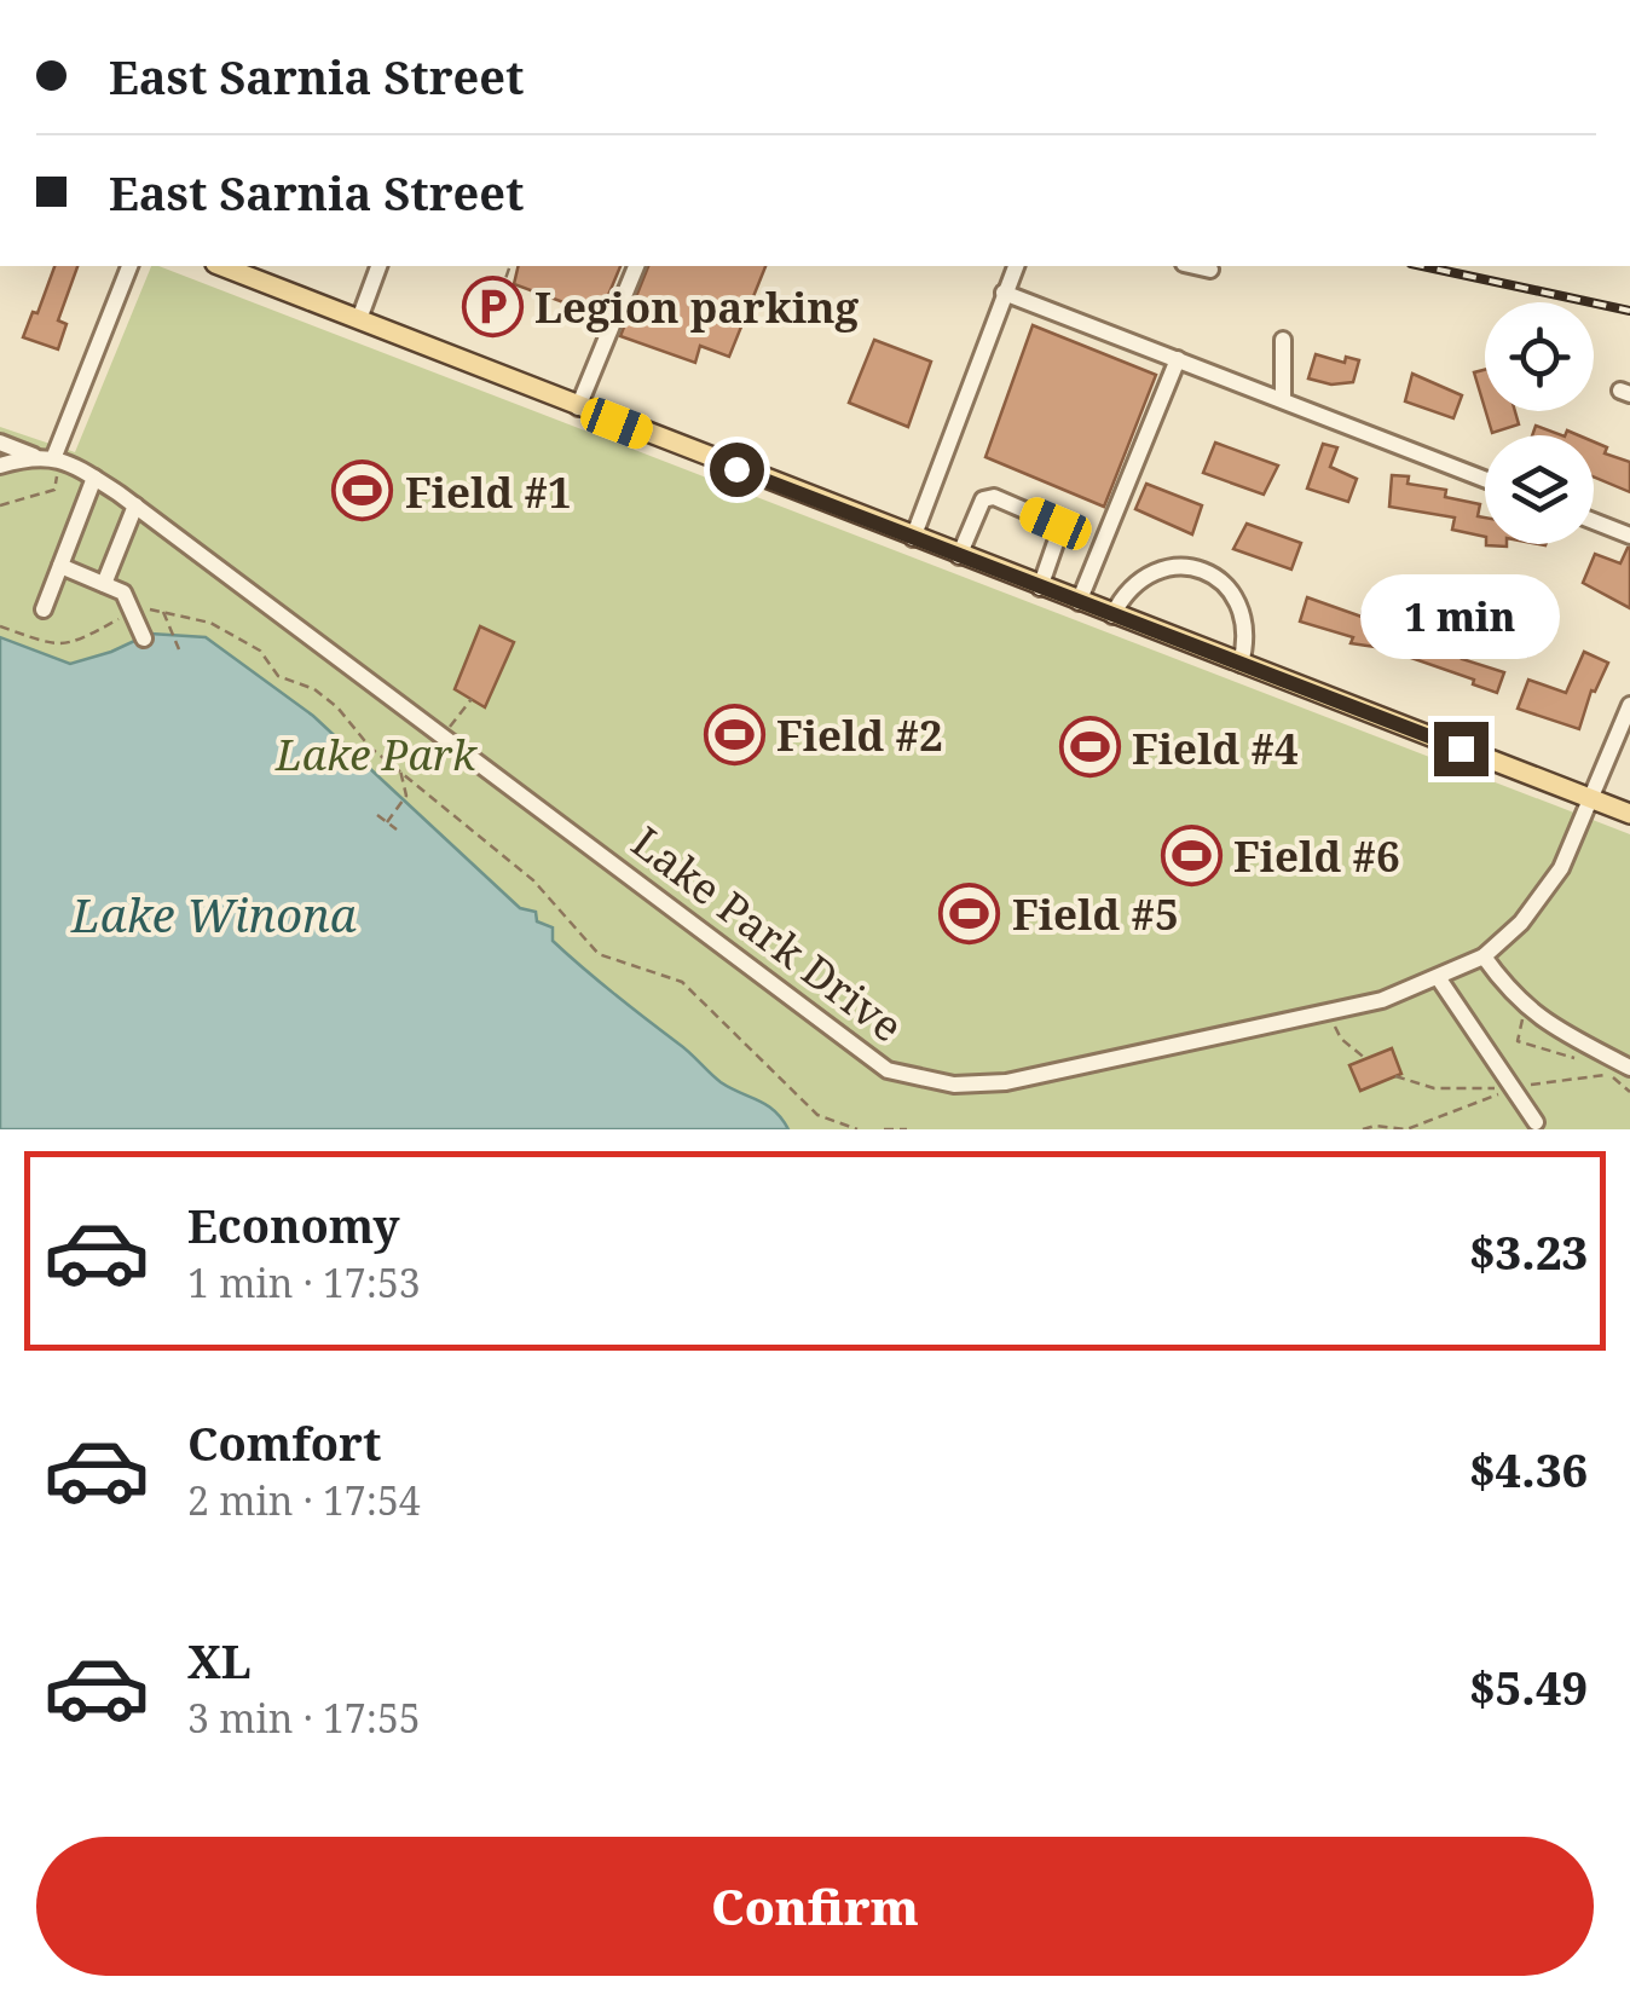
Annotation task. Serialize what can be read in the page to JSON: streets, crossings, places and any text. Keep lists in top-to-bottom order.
{
  "streets": {
    "street": ["Lake Park Drive"]
  },
  "water": ["Lake Winona"],
  "parks": ["Lake Park"],
  "places": {
    "parking": ["Legion parking"],
    "sports": [
      "Field #1",
      "Field #2",
      "Field #4",
      "Field #6",
      "Field #5"
    ]
  },
  "page": {
    "banner": ["East Sarnia Street", "East Sarnia Street"],
    "bubble": "1 min",
    "list": [
      {
        "name": "Economy",
        "note": "1 min · 17:53",
        "value": "$3.23"
      },
      {
        "name": "Comfort",
        "note": "2 min · 17:54",
        "value": "$4.36"
      },
      {
        "name": "XL",
        "note": "3 min · 17:55",
        "value": "$5.49"
      }
    ],
    "buttons": "Confirm"
  }
}
